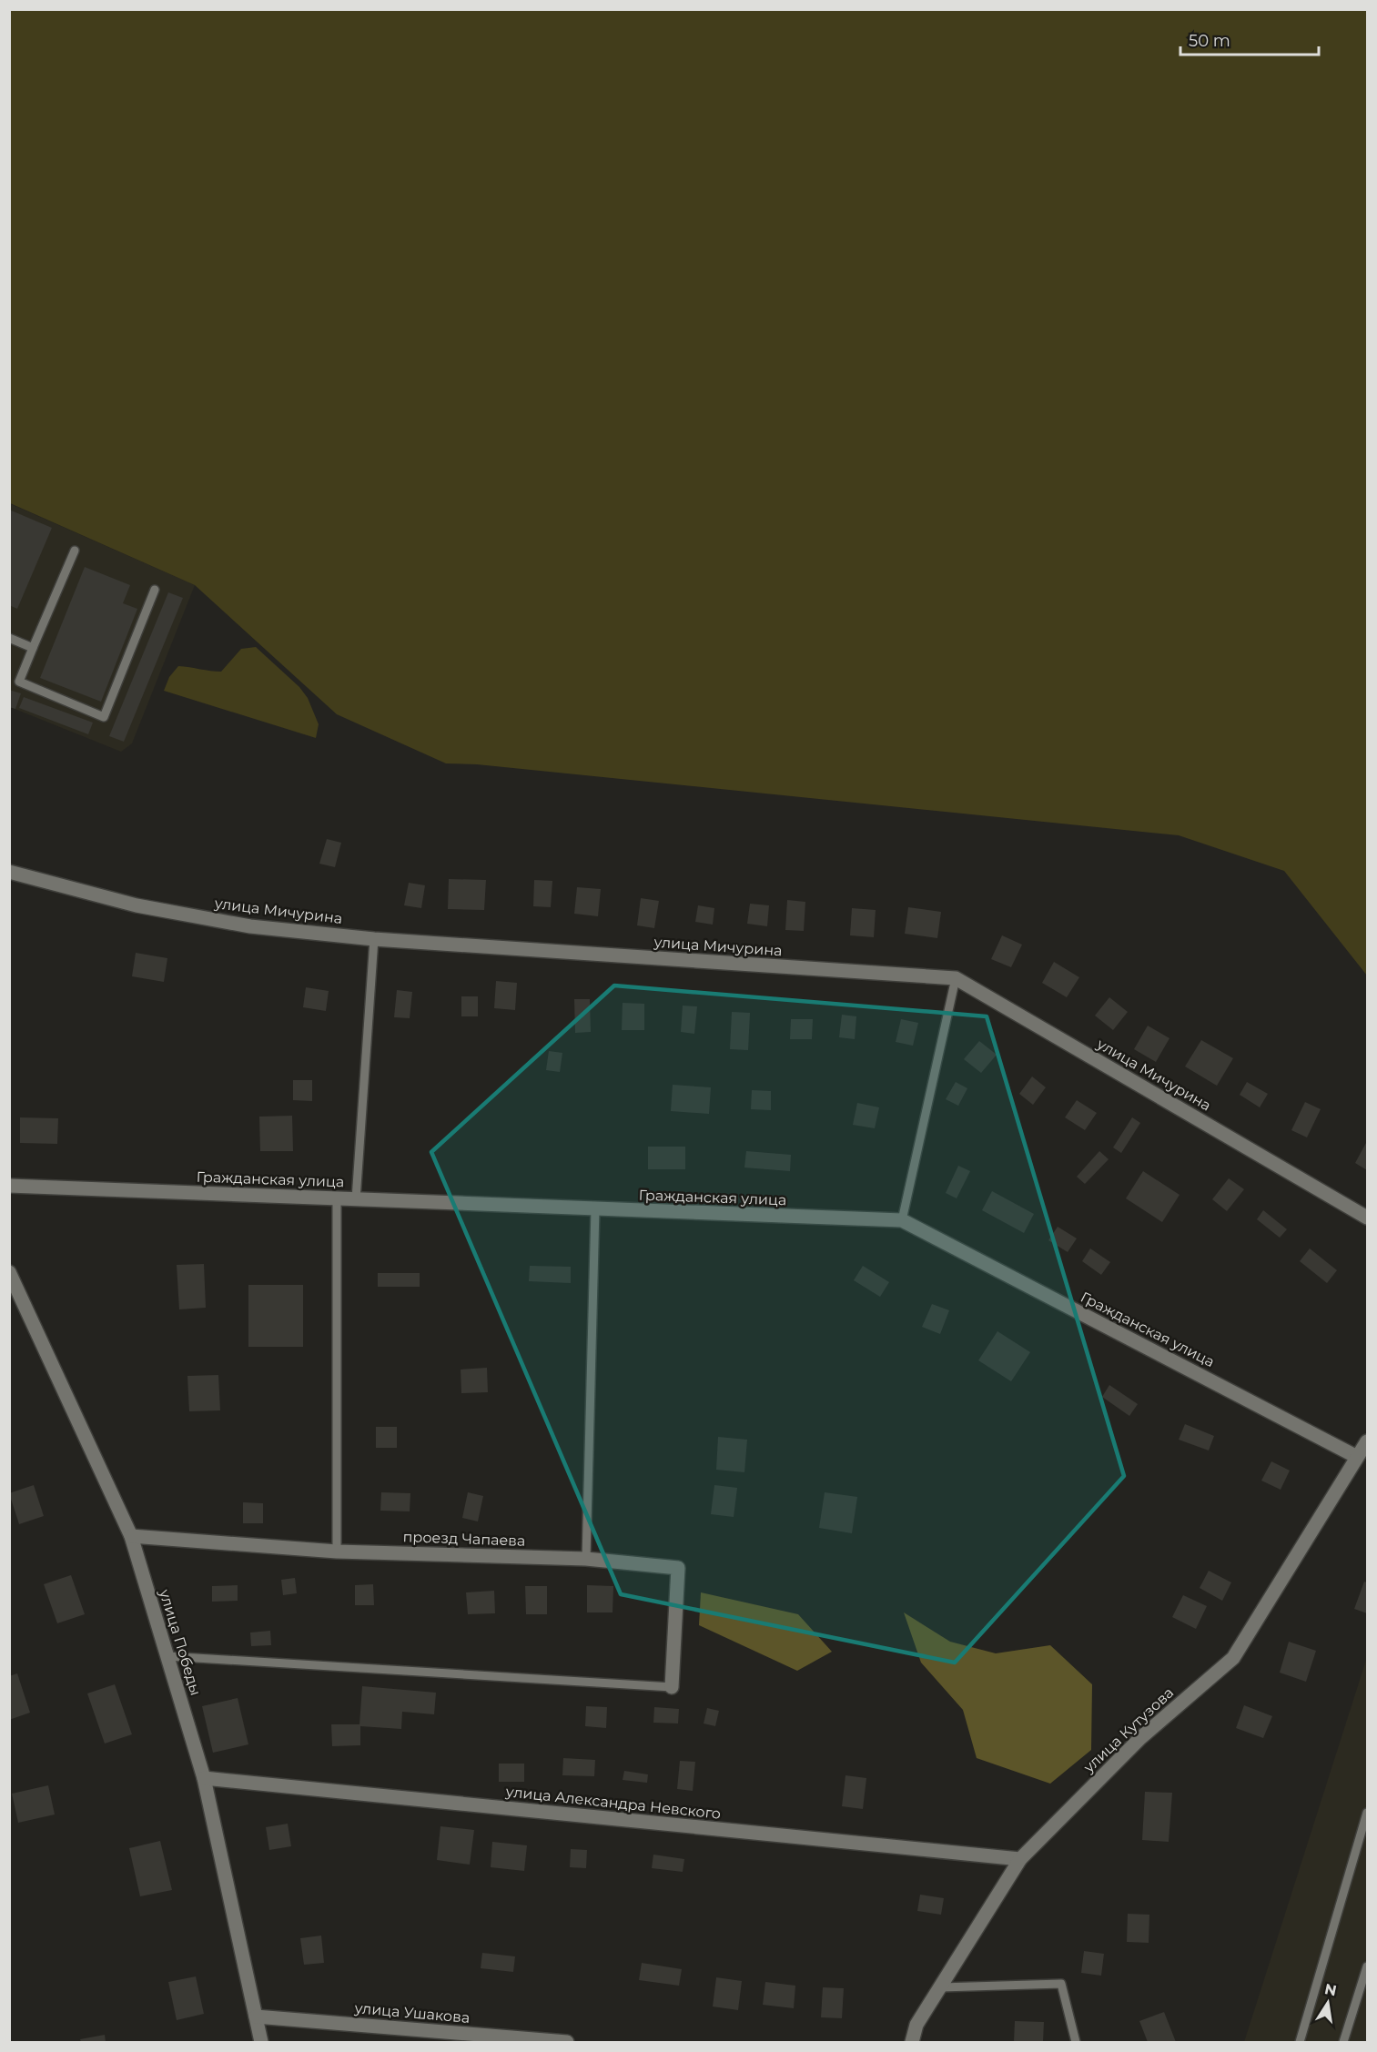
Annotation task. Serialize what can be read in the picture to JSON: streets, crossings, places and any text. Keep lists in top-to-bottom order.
{
  "streets": {
    "street": [
      "улица Мичурина",
      "Гражданская улица",
      "проезд Чапаева",
      "улица Победы",
      "улица Кутузова",
      "улица Александра Невского",
      "улица Ушакова"
    ]
  },
  "crossings": [
    ["Гражданская улица", "улица Кутузова"],
    ["проезд Чапаева", "улица Победы"],
    ["улица Победы", "улица Александра Невского"],
    ["улица Победы", "улица Ушакова"],
    ["улица Кутузова", "улица Александра Невского"]
  ],
  "scale_bar": "50 m",
  "north": "top"
}
